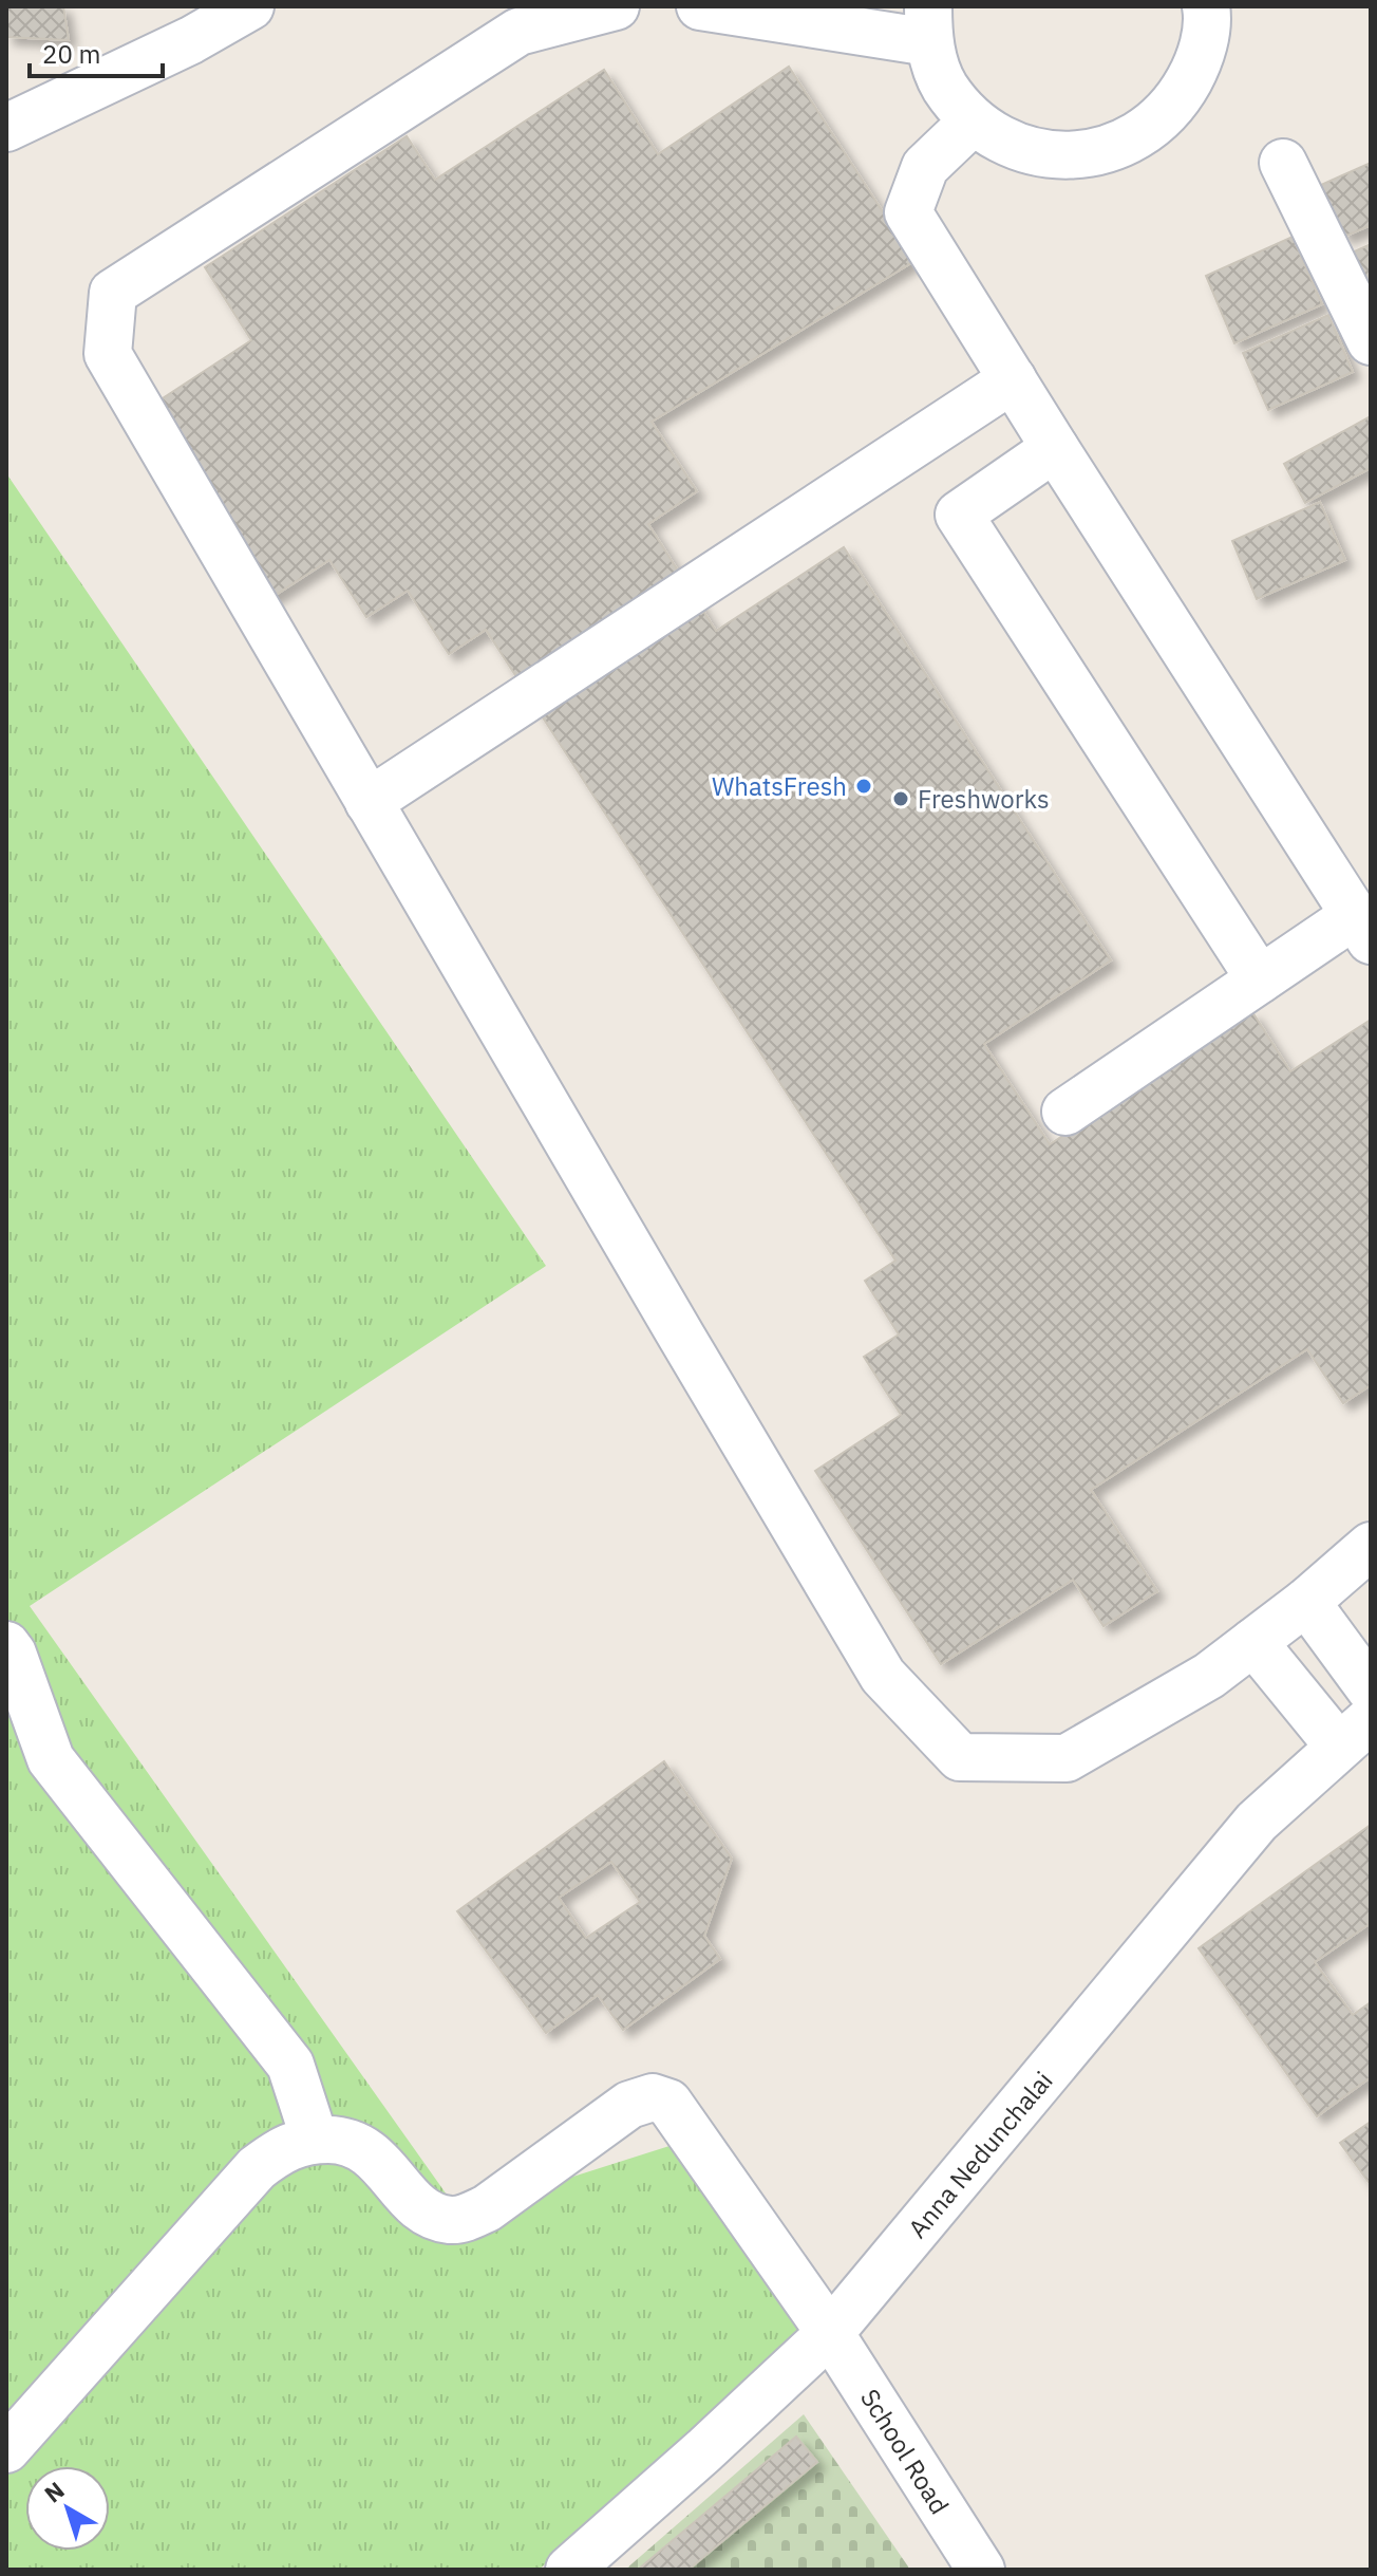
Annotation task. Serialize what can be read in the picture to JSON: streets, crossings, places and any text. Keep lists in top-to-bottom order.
{
  "streets": {
    "street": ["Anna Nedunchalai", "School Road"]
  },
  "crossings": [
    ["Anna Nedunchalai", "School Road"]
  ],
  "places": ["WhatsFresh", "Freshworks"],
  "scale_bar": "20 m",
  "north": "top left"
}
